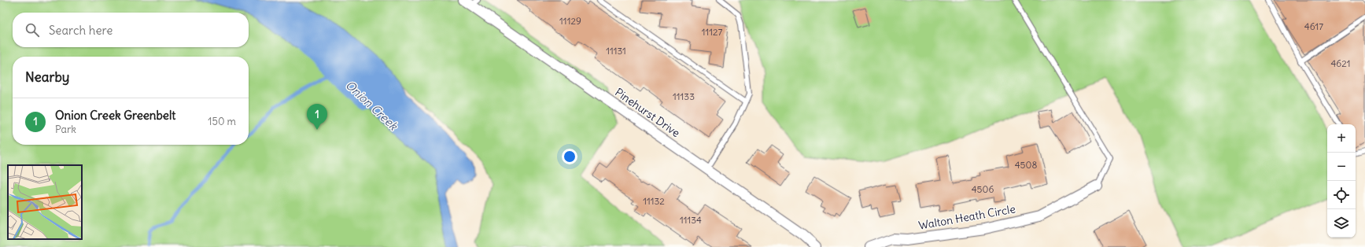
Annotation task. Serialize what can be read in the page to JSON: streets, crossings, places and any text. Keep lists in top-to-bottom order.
{
  "streets": {
    "street": ["Pinehurst Drive", "Walton Heath Circle"]
  },
  "water": ["Onion Creek"],
  "house_numbers": [
    "11129",
    "4617",
    "11127",
    "11131",
    "4621",
    "11133",
    "4508",
    "4506",
    "11132",
    "11134"
  ],
  "page": {
    "search": "Search here",
    "heading": "Nearby",
    "list": [
      {
        "mark": "1",
        "name": "Onion Creek Greenbelt",
        "note": "Park",
        "value": "150 m"
      }
    ],
    "pins": "1",
    "map_buttons": ["+", "−"]
  }
}
